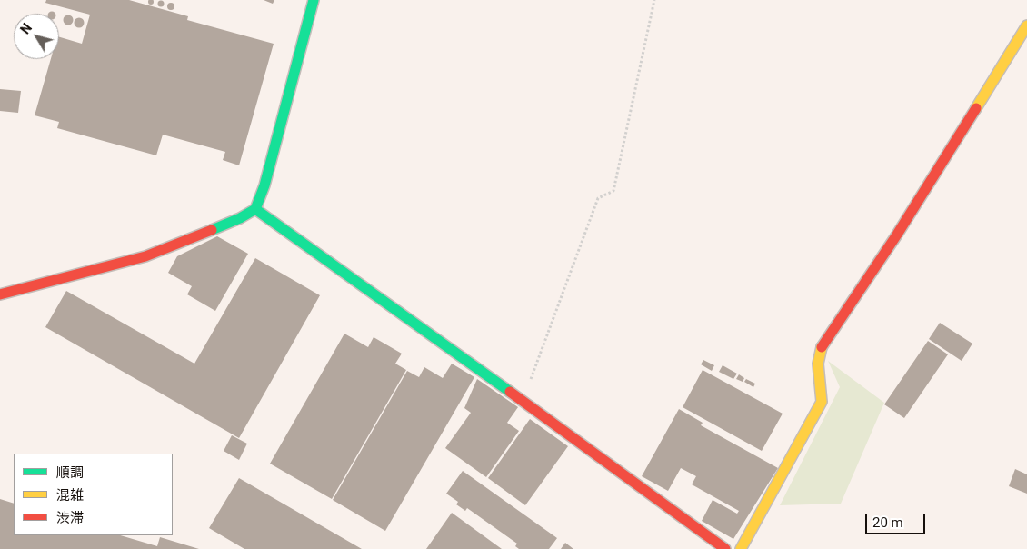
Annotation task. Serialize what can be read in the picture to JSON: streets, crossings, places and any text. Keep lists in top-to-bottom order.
{
  "legend": ["順調", "混雑", "渋滞"],
  "scale_bar": "20 m",
  "north": "top left"
}
